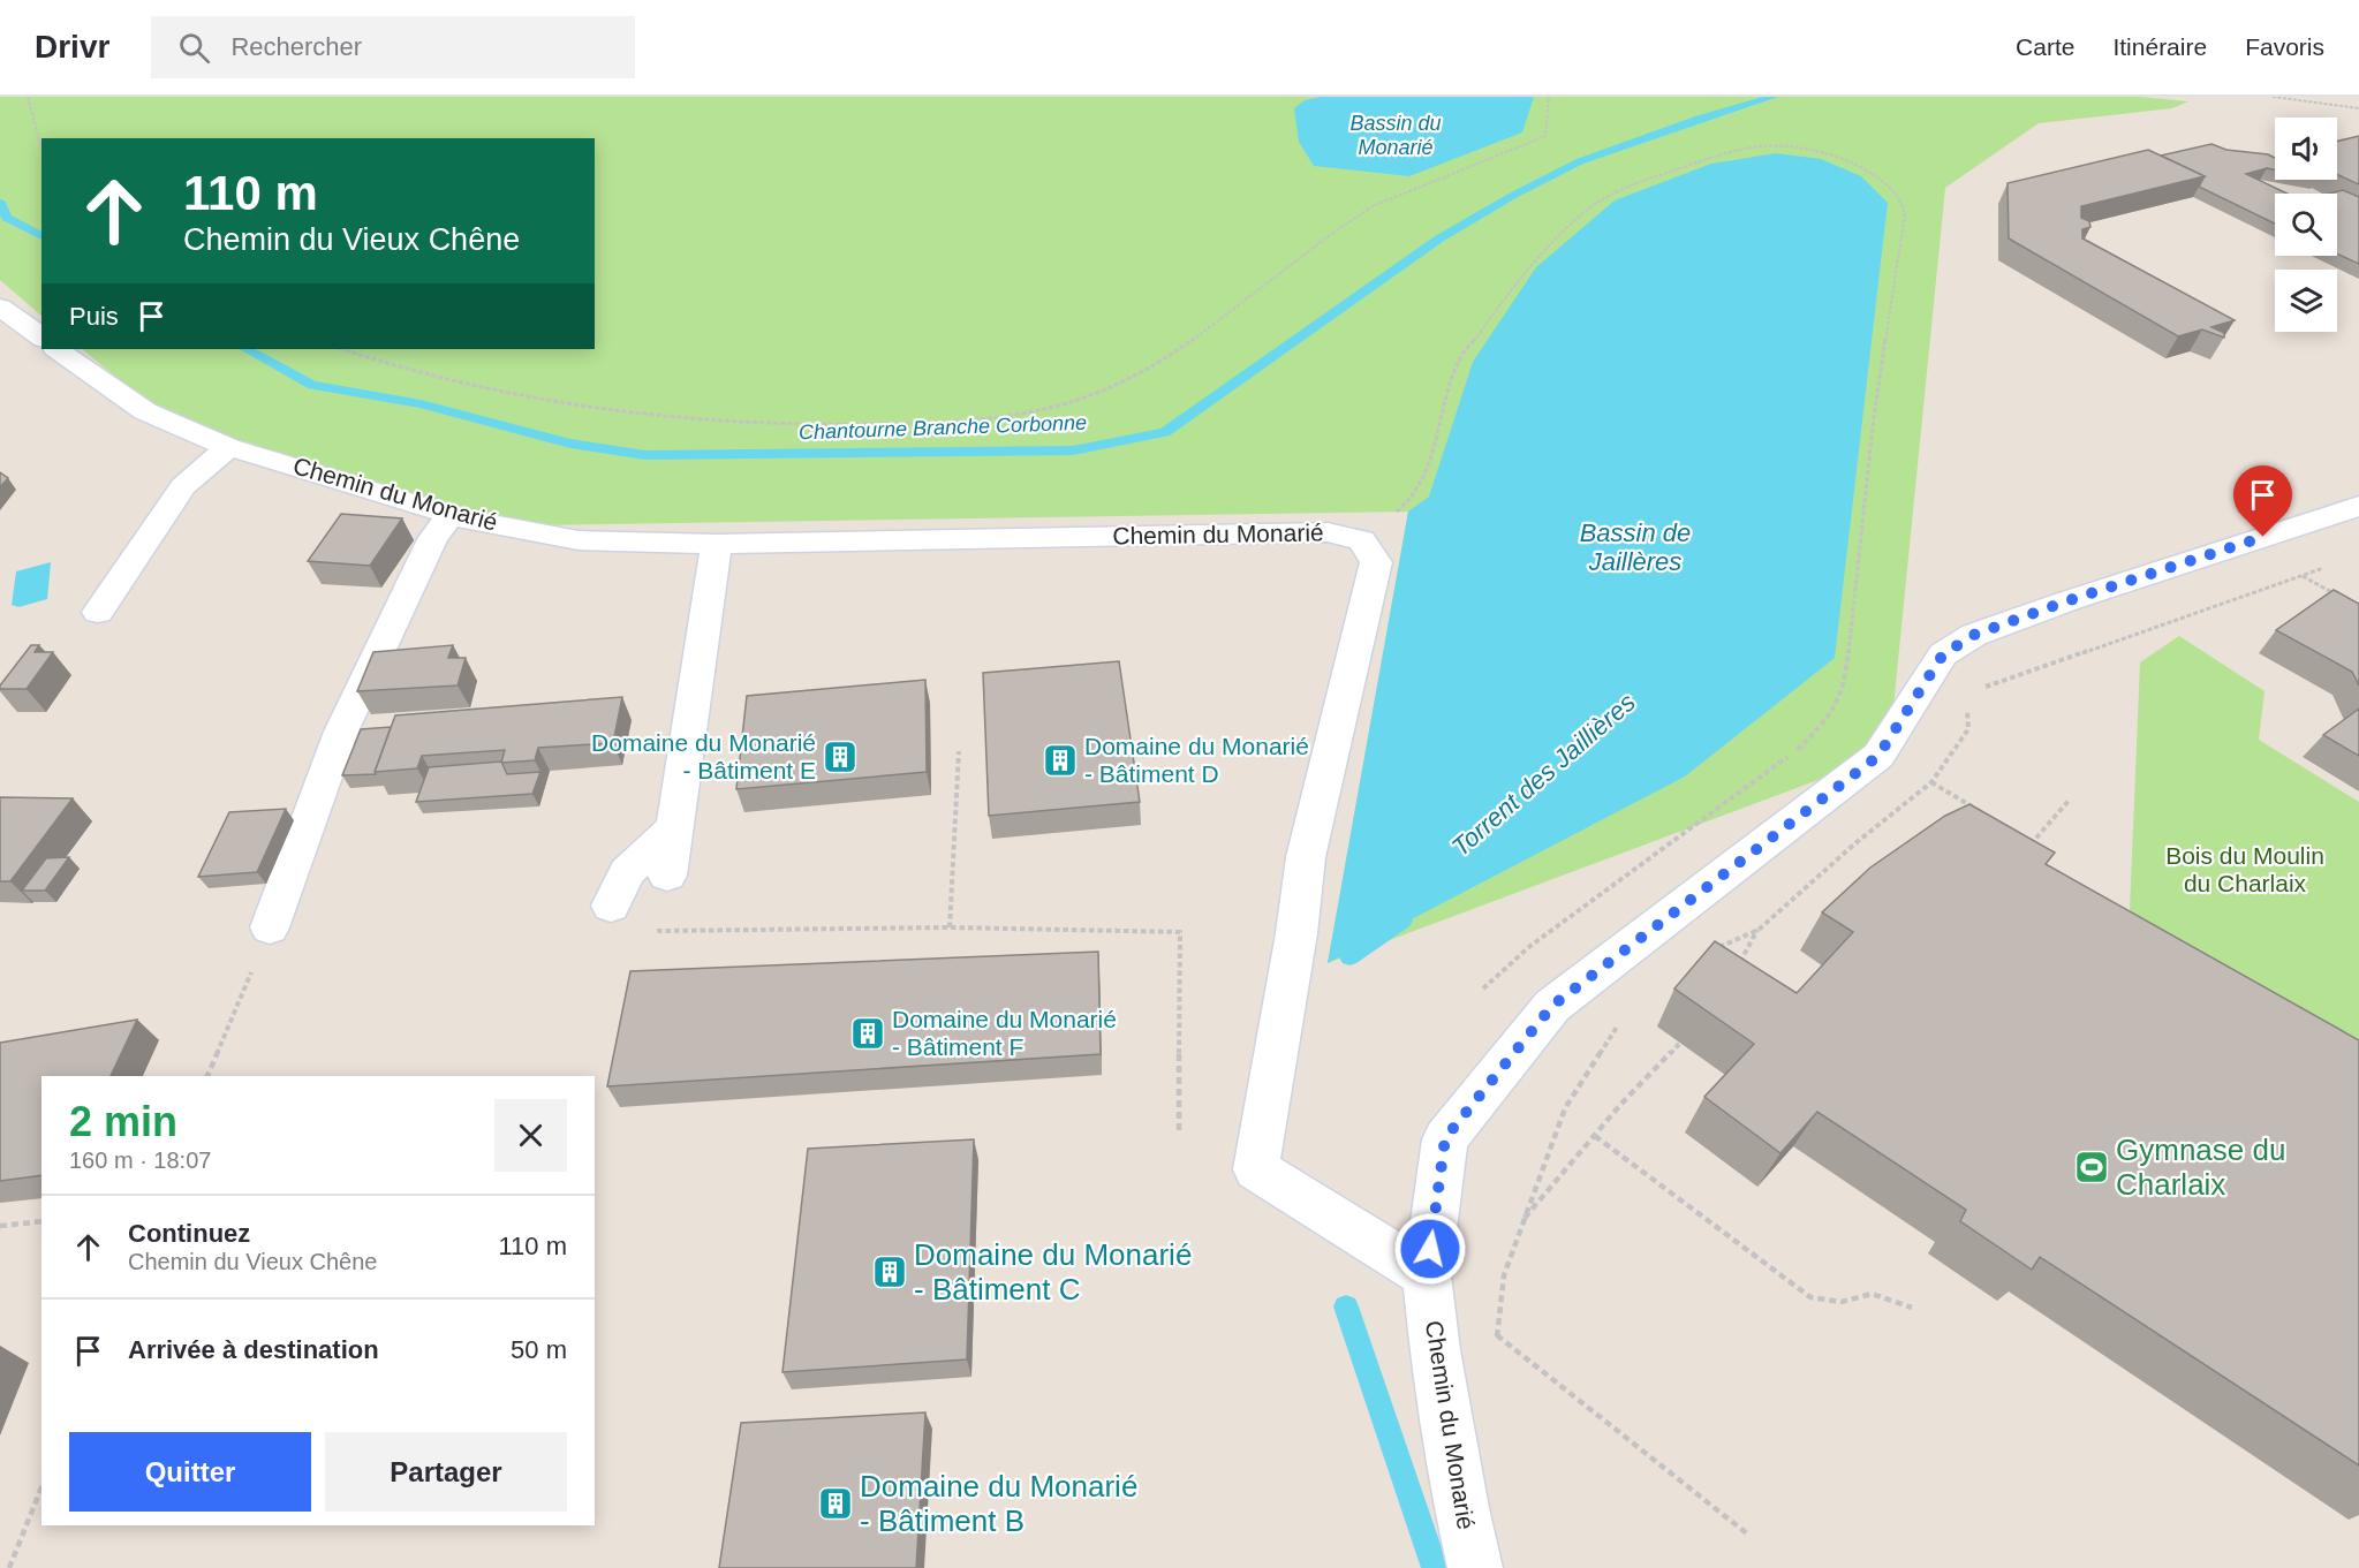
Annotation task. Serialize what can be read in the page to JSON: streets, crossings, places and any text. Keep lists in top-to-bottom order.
{
  "streets": {
    "street": ["Chemin du Monarié"]
  },
  "water": [
    "Bassin du Monarié",
    "Chantourne Branche Corbonne",
    "Bassin de Jaillères",
    "Torrent des Jaillières"
  ],
  "parks": ["Bois du Moulin du Charlaix"],
  "places": {
    "building": [
      "Domaine du Monarié - Bâtiment E",
      "Domaine du Monarié - Bâtiment D",
      "Domaine du Monarié - Bâtiment F",
      "Domaine du Monarié - Bâtiment C",
      "Domaine du Monarié - Bâtiment B"
    ],
    "sports": ["Gymnase du Charlaix"]
  },
  "page": {
    "header": "Drivr",
    "search": "Rechercher",
    "nav": ["Carte", "Itinéraire", "Favoris"],
    "turn": ["110 m", "Chemin du Vieux Chêne"],
    "then": "Puis",
    "heading": ["2 min", "160 m · 18:07"],
    "list": [
      {
        "name": "Continuez",
        "note": "Chemin du Vieux Chêne",
        "value": "110 m"
      },
      {
        "name": "Arrivée à destination",
        "value": "50 m"
      }
    ],
    "buttons": ["Quitter", "Partager"]
  }
}
